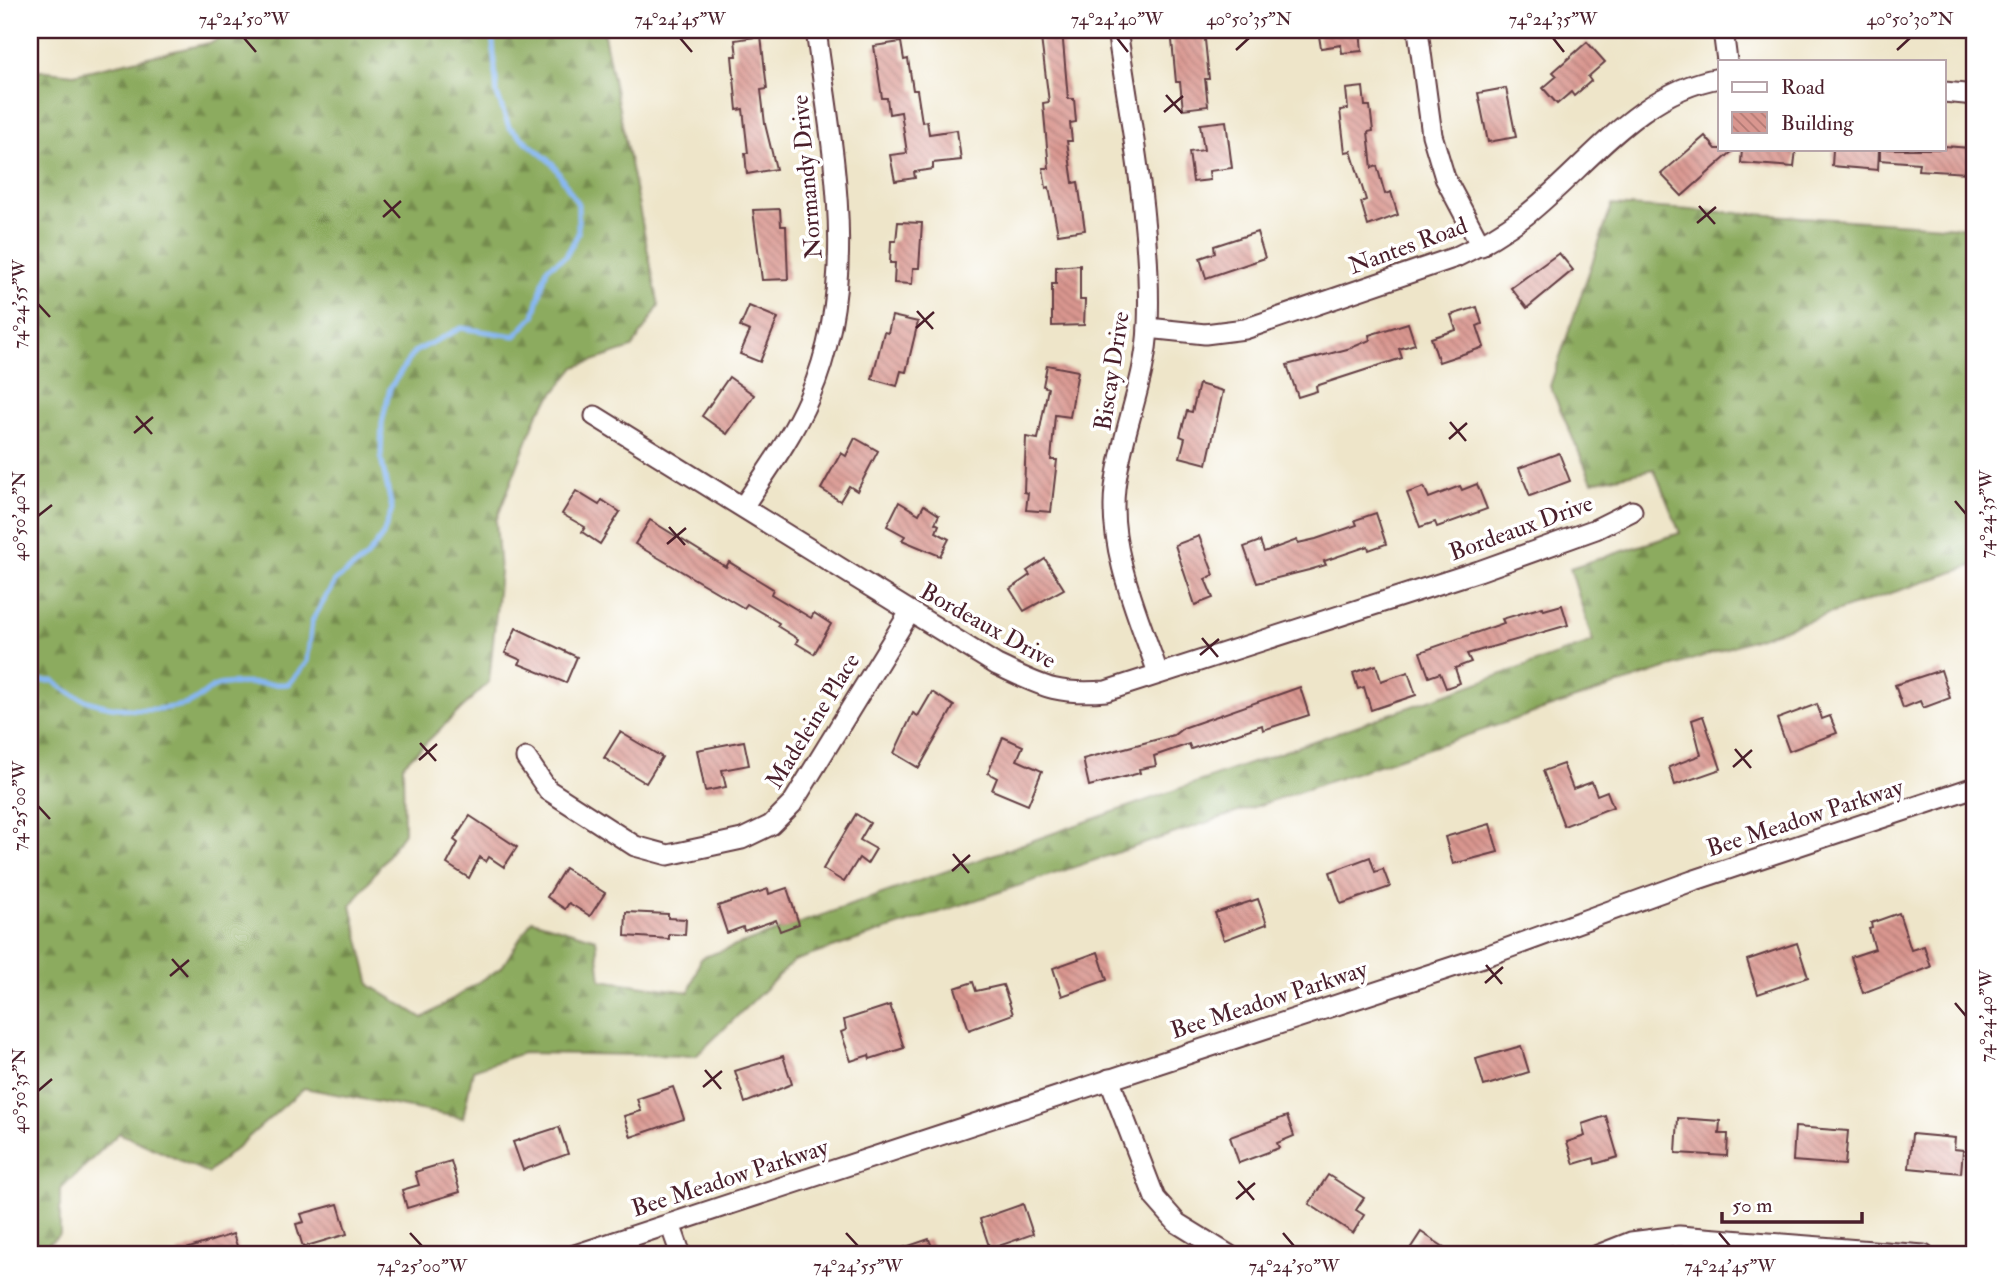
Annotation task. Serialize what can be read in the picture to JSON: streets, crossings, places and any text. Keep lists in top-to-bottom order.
{
  "streets": {
    "street": [
      "Normandy Drive",
      "Nantes Road",
      "Biscay Drive",
      "Bordeaux Drive",
      "Madeleine Place",
      "Bee Meadow Parkway"
    ]
  },
  "crossings": [
    ["Normandy Drive", "Bordeaux Drive"],
    ["Nantes Road", "Biscay Drive"],
    ["Biscay Drive", "Bordeaux Drive"],
    ["Bordeaux Drive", "Madeleine Place"]
  ],
  "legend": ["Road", "Building"],
  "scale_bar": "50 m",
  "coordinates": [
    "74°24'50\"W",
    "74°24'45\"W",
    "74°24'40\"W",
    "40°50'35\"N",
    "74°24'35\"W",
    "40°50'30\"N",
    "74°24'55\"W",
    "40°50'40\"N",
    "74°25'00\"W"
  ]
}
